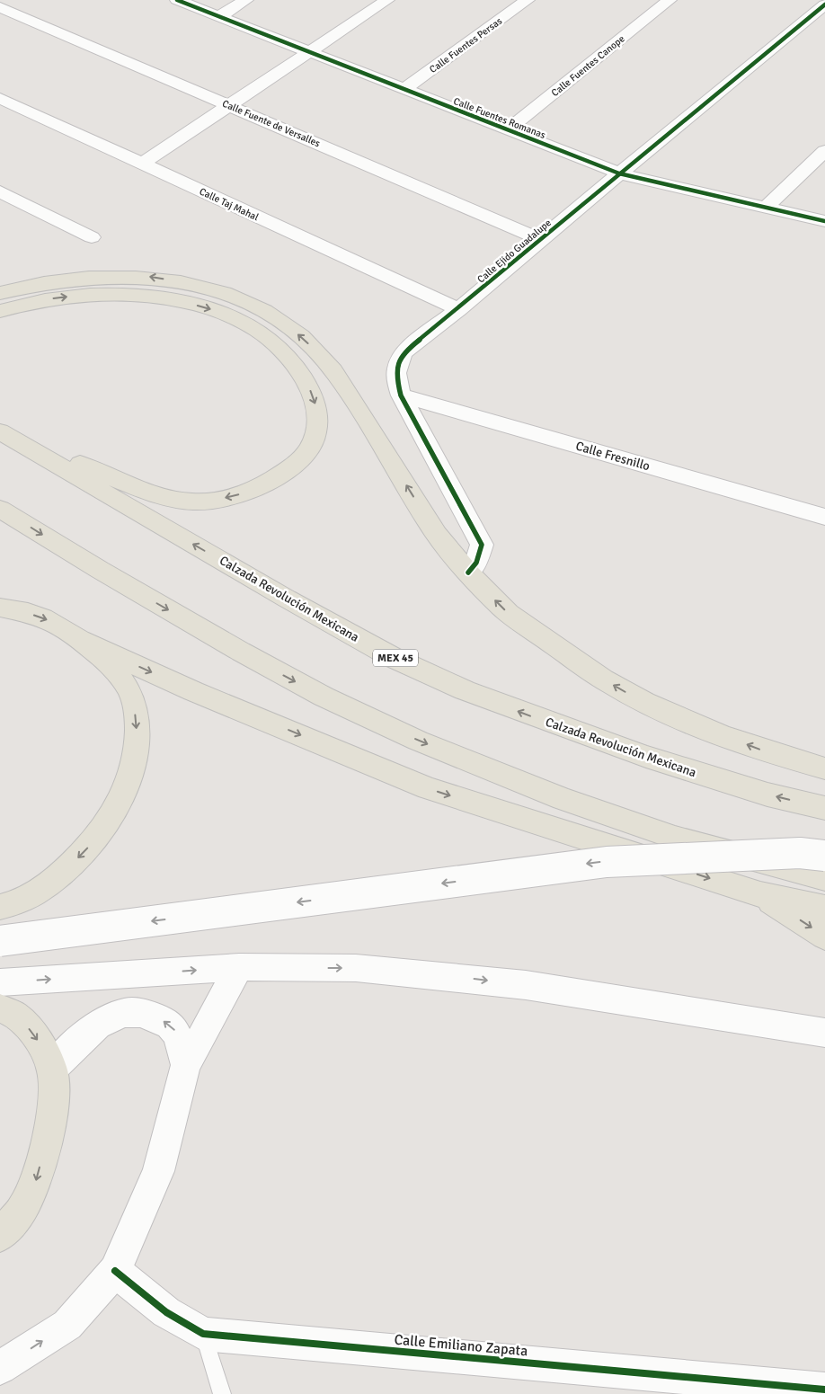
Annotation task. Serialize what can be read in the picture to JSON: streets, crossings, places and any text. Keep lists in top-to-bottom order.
{
  "streets": {
    "main road": ["Calzada Revolución Mexicana", "MEX 45"],
    "street": [
      "Calle Fuentes Persas",
      "Calle Fuentes Canope",
      "Calle Fuentes Romanas",
      "Calle Fuente de Versalles",
      "Calle Taj Mahal",
      "Calle Ejido Guadalupe",
      "Calle Fresnillo",
      "Calle Emiliano Zapata"
    ]
  },
  "crossings": [
    ["Calle Fuentes Persas", "Calle Fuentes Romanas"],
    ["Calle Fuentes Canope", "Calle Fuentes Romanas"],
    ["Calle Fuentes Romanas", "Calle Ejido Guadalupe"],
    ["Calle Fuente de Versalles", "Calle Ejido Guadalupe"],
    ["Calle Taj Mahal", "Calle Ejido Guadalupe"],
    ["Calle Ejido Guadalupe", "Calle Fresnillo"]
  ]
}
